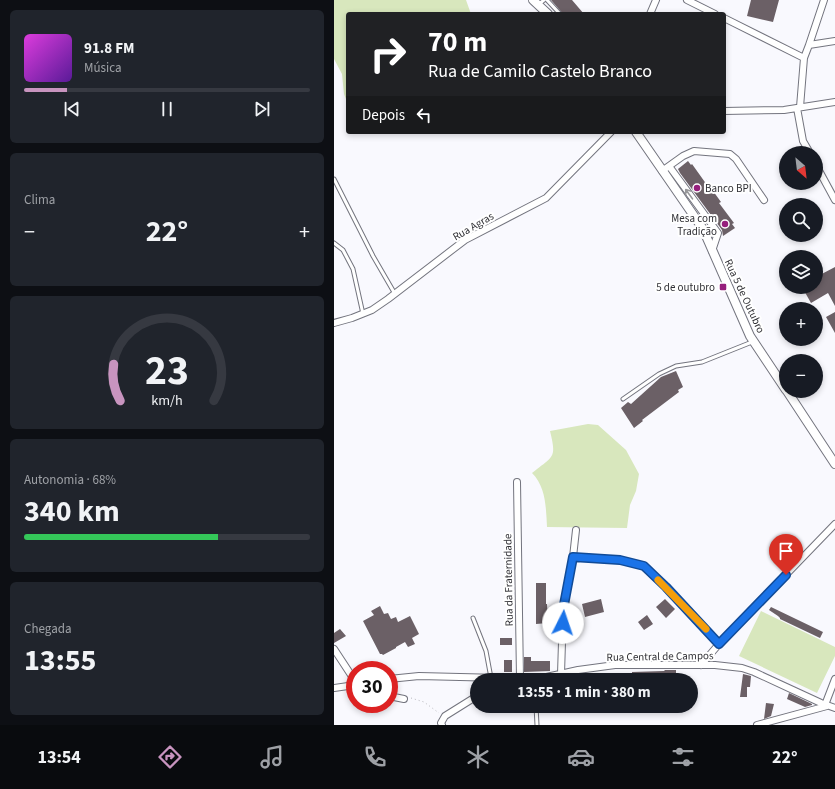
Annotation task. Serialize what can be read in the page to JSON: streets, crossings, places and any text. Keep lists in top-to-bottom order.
{
  "streets": {
    "street": [
      "Rua Agras",
      "Rua 5 de Outubro",
      "Rua da Fraternidade",
      "Rua Central de Campos"
    ]
  },
  "places": {
    "other": ["Banco BPI", "Mesa com Tradição"],
    "transit": ["5 de outubro"]
  },
  "north": "bottom right",
  "page": {
    "turn": ["70 m", "Rua de Camilo Castelo Branco"],
    "song": ["91.8 FM", "Música"],
    "then": "Depois",
    "map_buttons": ["+", "−"],
    "tile": [
      "Clima",
      ["Autonomia · 68%", "340 km"],
      ["Chegada", "13:55"]
    ],
    "heat": ["−", "22°", "+"],
    "limit": "30",
    "trip": "13:55 · 1 min · 380 m",
    "tabs": ["13:54", "22°"],
    "gauge": ["23", "km/h"]
  }
}
